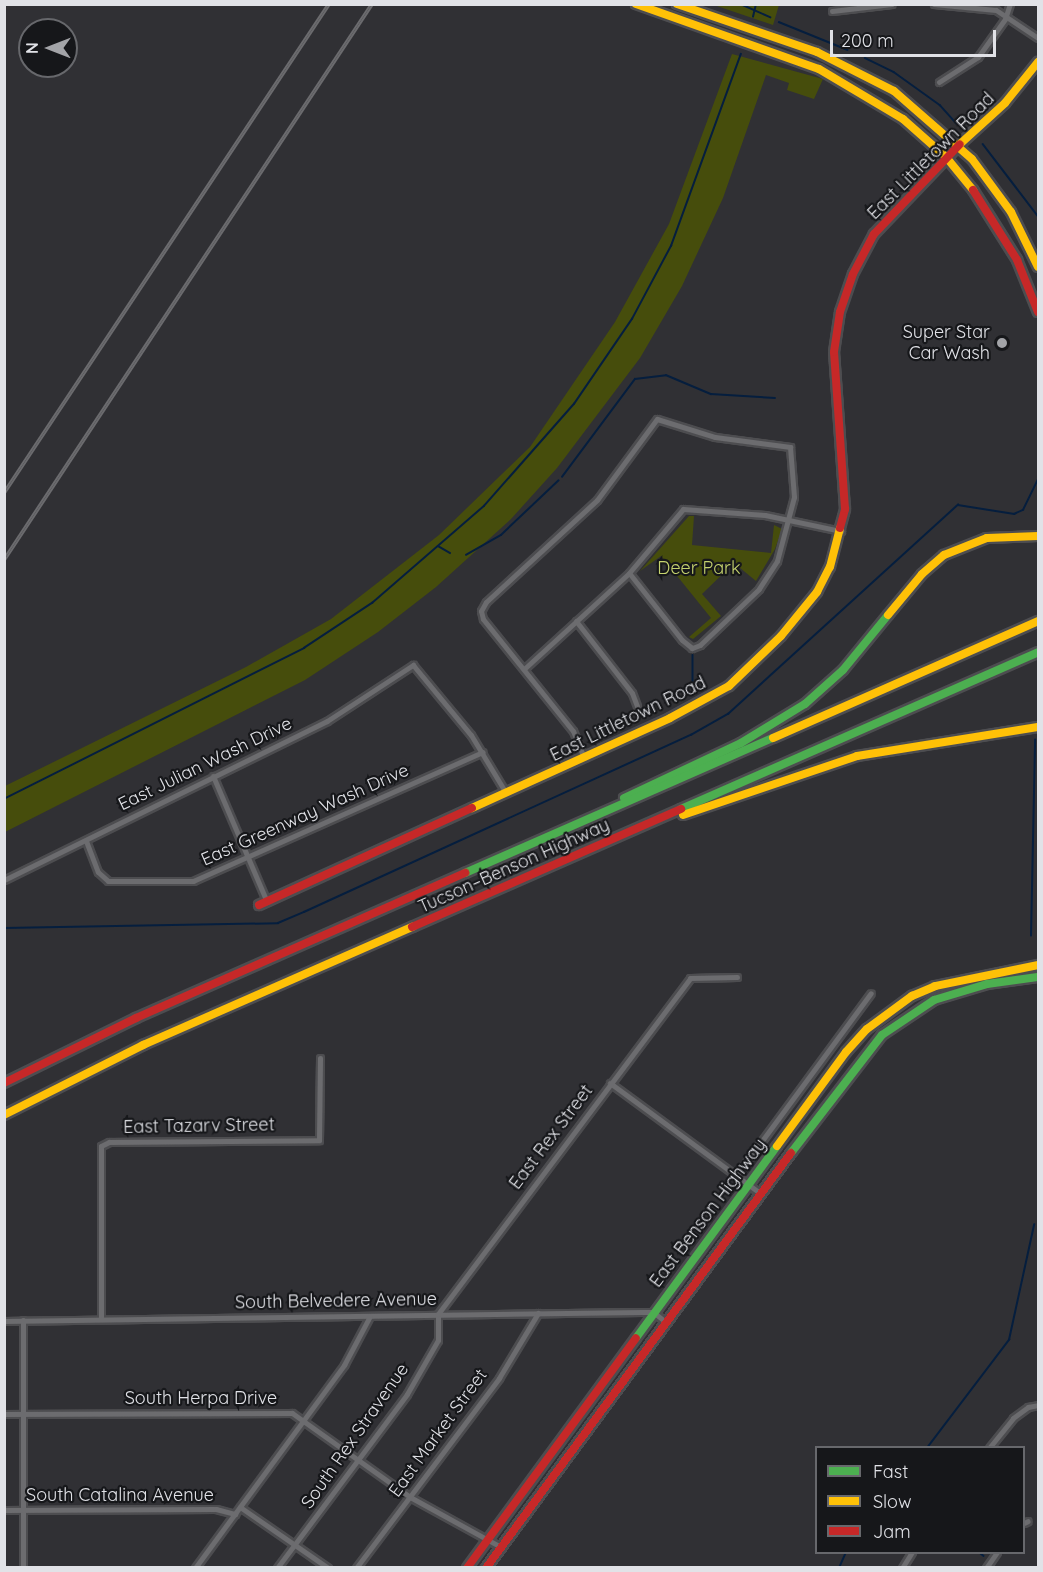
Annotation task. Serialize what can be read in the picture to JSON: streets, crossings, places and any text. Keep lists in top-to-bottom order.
{
  "streets": {
    "main road": ["East Littletown Road", "Tucson–Benson Highway", "East Benson Highway"],
    "street": [
      "East Julian Wash Drive",
      "East Greenway Wash Drive",
      "East Tazarv Street",
      "East Rex Street",
      "South Belvedere Avenue",
      "South Herpa Drive",
      "East Market Street",
      "South Rex Stravenue",
      "South Catalina Avenue"
    ]
  },
  "crossings": [
    ["East Julian Wash Drive", "East Greenway Wash Drive"],
    ["East Tazarv Street", "South Belvedere Avenue"],
    ["East Rex Street", "South Belvedere Avenue"],
    ["East Rex Street", "South Rex Stravenue"],
    ["East Benson Highway", "South Belvedere Avenue"],
    ["East Benson Highway", "South Herpa Drive"],
    ["South Belvedere Avenue", "East Market Street"],
    ["South Belvedere Avenue", "South Rex Stravenue"],
    ["South Herpa Drive", "East Market Street"],
    ["South Herpa Drive", "South Rex Stravenue"],
    ["South Rex Stravenue", "South Catalina Avenue"]
  ],
  "parks": ["Deer Park"],
  "places": ["Super Star Car Wash"],
  "legend": ["Fast", "Slow", "Jam"],
  "scale_bar": "200 m",
  "north": "left"
}
